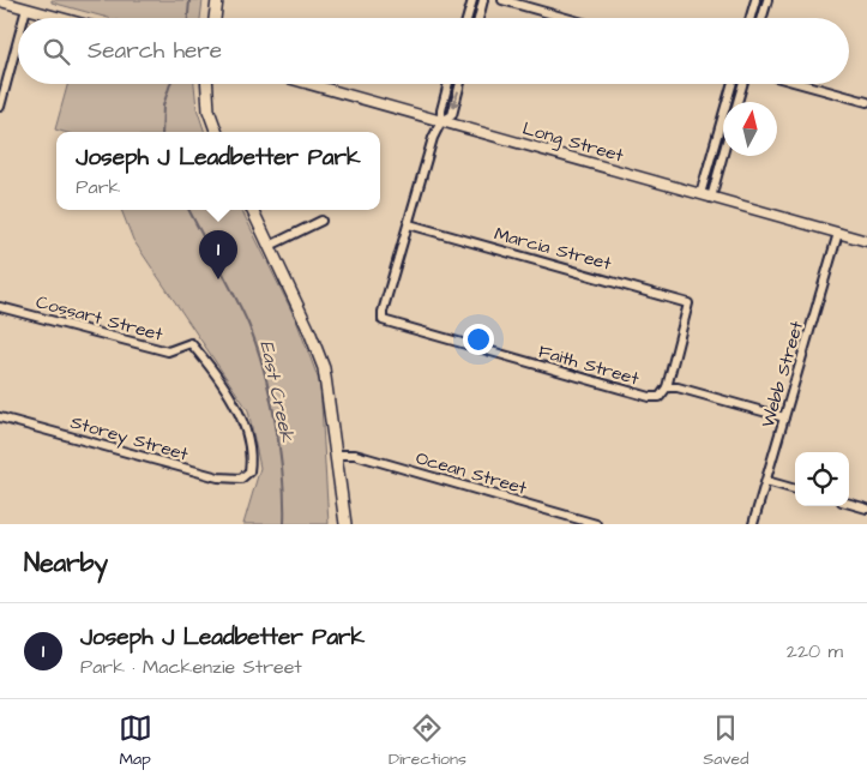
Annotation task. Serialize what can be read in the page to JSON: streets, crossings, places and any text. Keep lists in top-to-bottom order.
{
  "streets": {
    "street": [
      "Long Street",
      "Marcia Street",
      "Cossart Street",
      "Faith Street",
      "Webb Street",
      "Storey Street",
      "Ocean Street"
    ]
  },
  "crossings": [
    ["Long Street", "Webb Street"],
    ["Marcia Street", "Faith Street"],
    ["Cossart Street", "Storey Street"],
    ["Faith Street", "Webb Street"]
  ],
  "water": ["East Creek"],
  "north": "top",
  "page": {
    "search": "Search here",
    "popup": ["Joseph J Leadbetter Park", "Park"],
    "pins": "1",
    "heading": "Nearby",
    "list": [
      {
        "mark": "1",
        "name": "Joseph J Leadbetter Park",
        "note": "Park · Mackenzie Street",
        "value": "220 m"
      }
    ],
    "nav": ["Map", "Directions", "Saved"]
  }
}
